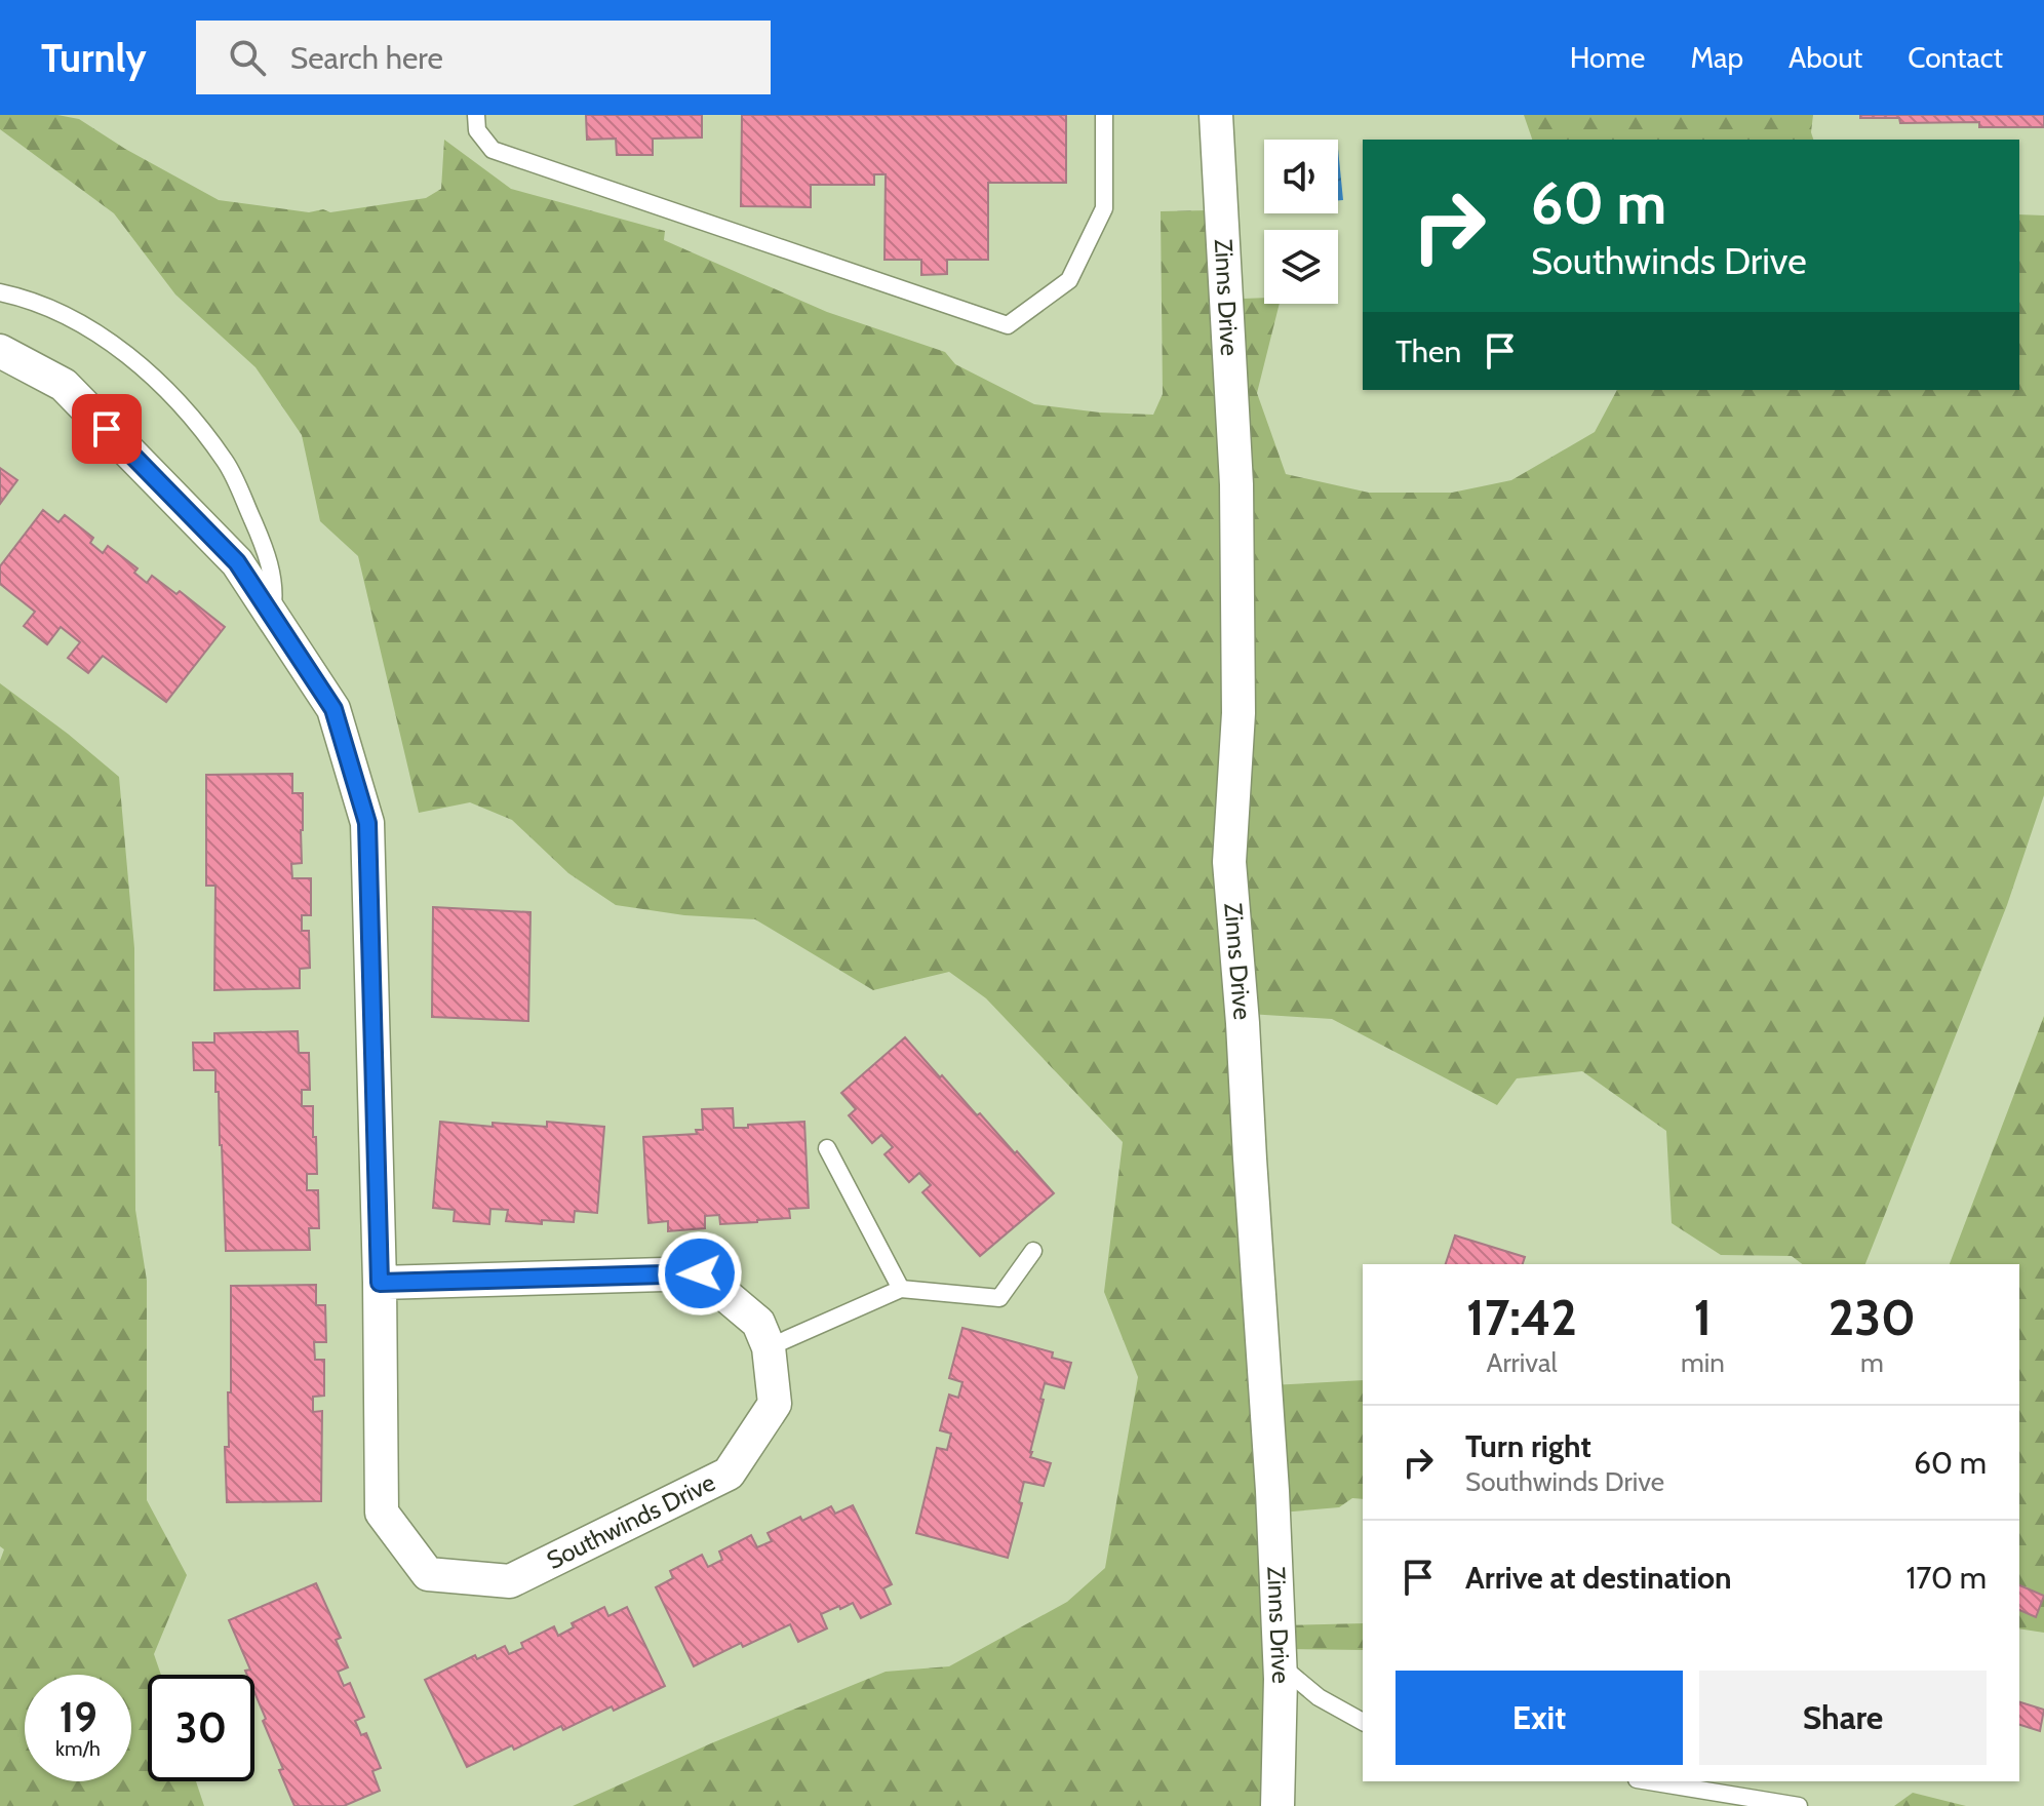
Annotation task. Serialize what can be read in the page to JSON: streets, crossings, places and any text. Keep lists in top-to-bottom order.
{
  "streets": {
    "street": ["Zinns Drive", "Southwinds Drive"]
  },
  "page": {
    "header": "Turnly",
    "search": "Search here",
    "nav": [
      "Home",
      "Map",
      "About",
      "Contact"
    ],
    "turn": ["60 m", "Southwinds Drive"],
    "then": "Then",
    "eta": [
      "17:42",
      "Arrival",
      "1",
      "min",
      "230",
      "m"
    ],
    "list": [
      {
        "name": "Turn right",
        "note": "Southwinds Drive",
        "value": "60 m"
      },
      {
        "name": "Arrive at destination",
        "value": "170 m"
      }
    ],
    "buttons": ["Exit", "Share"],
    "speed": "19 km/h",
    "limit": "30"
  }
}
